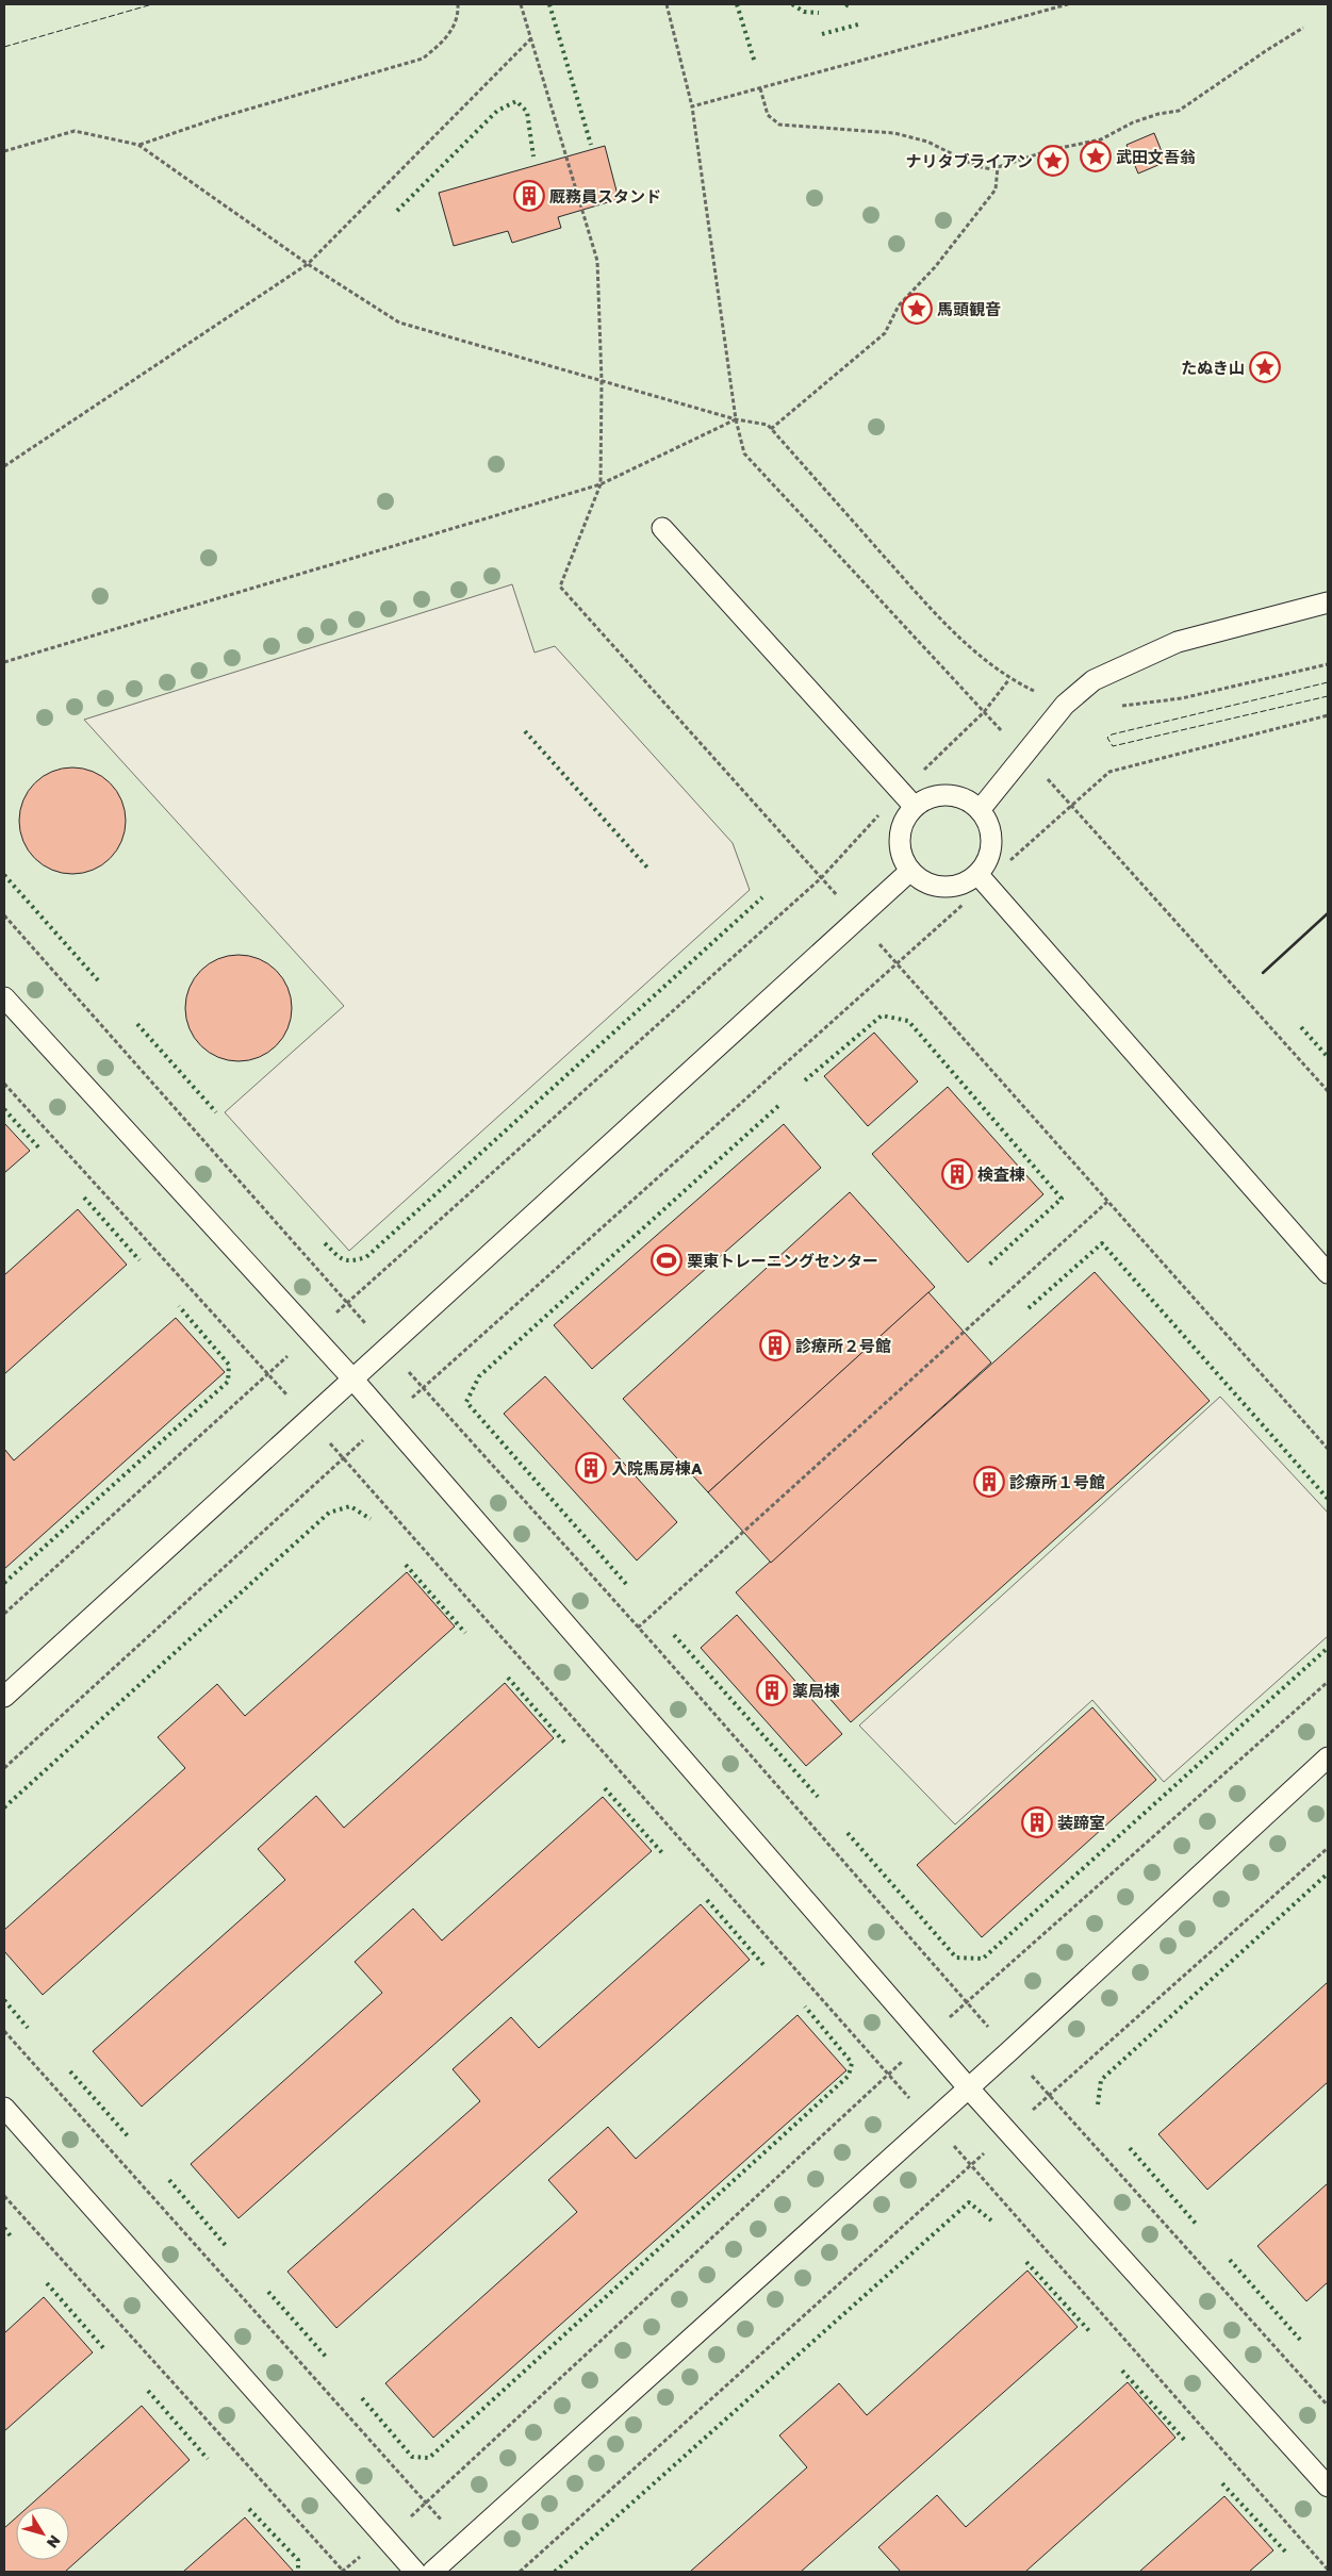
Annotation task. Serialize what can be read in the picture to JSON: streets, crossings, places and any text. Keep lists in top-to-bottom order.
{
  "places": {
    "place": [
      "武田文吾翁",
      "ナリタブライアン",
      "馬頭観音",
      "たぬき山"
    ],
    "building": [
      "厩務員スタンド",
      "検査棟",
      "診療所２号館",
      "入院馬房棟A",
      "診療所１号館",
      "薬局棟",
      "装蹄室"
    ],
    "sports": ["栗東トレーニングセンター"]
  },
  "north": "bottom right"
}
